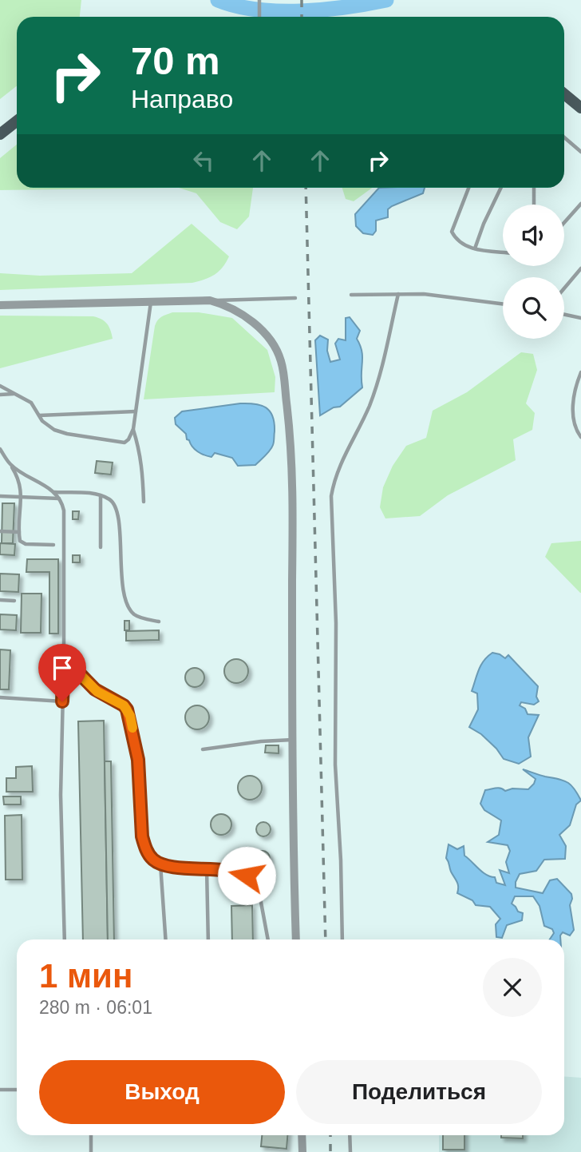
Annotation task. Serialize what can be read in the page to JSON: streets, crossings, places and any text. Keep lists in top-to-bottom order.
{
  "page": {
    "turn": ["70 m", "Направо"],
    "heading": ["1 мин", "280 m · 06:01"],
    "buttons": ["Выход", "Поделиться"]
  }
}
